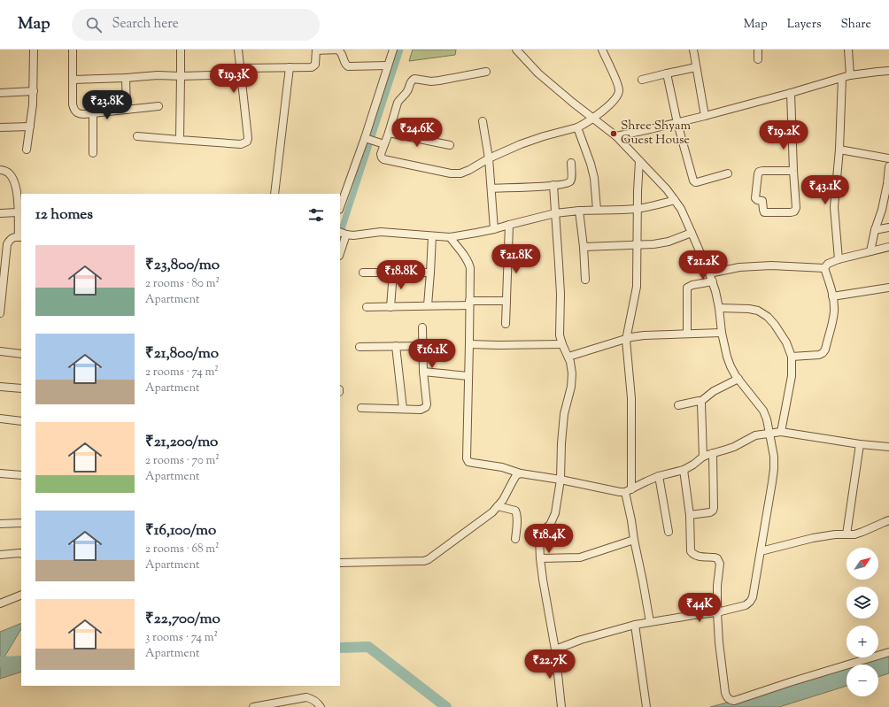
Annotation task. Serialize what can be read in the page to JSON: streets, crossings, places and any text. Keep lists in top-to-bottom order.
{
  "places": ["Shree Shyam Guest House"],
  "north": "top right",
  "page": {
    "header": "Map",
    "search": "Search here",
    "nav": ["Map", "Layers", "Share"],
    "price": [
      "₹19.3K",
      "₹23.8K",
      "₹24.6K",
      "₹19.2K",
      "₹43.1K",
      "₹21.8K",
      "₹21.2K",
      "₹18.8K",
      "₹16.1K",
      "₹18.4K",
      "₹44K",
      "₹22.7K"
    ],
    "heading": "12 homes",
    "list": [
      {
        "name": "₹23,800/mo",
        "note": "2 rooms · 80 m² · Apartment"
      },
      {
        "name": "₹21,800/mo",
        "note": "2 rooms · 74 m² · Apartment"
      },
      {
        "name": "₹21,200/mo",
        "note": "2 rooms · 70 m² · Apartment"
      },
      {
        "name": "₹16,100/mo",
        "note": "2 rooms · 68 m² · Apartment"
      },
      {
        "name": "₹22,700/mo",
        "note": "3 rooms · 74 m² · Apartment"
      }
    ],
    "map_buttons": ["+", "−"]
  }
}
